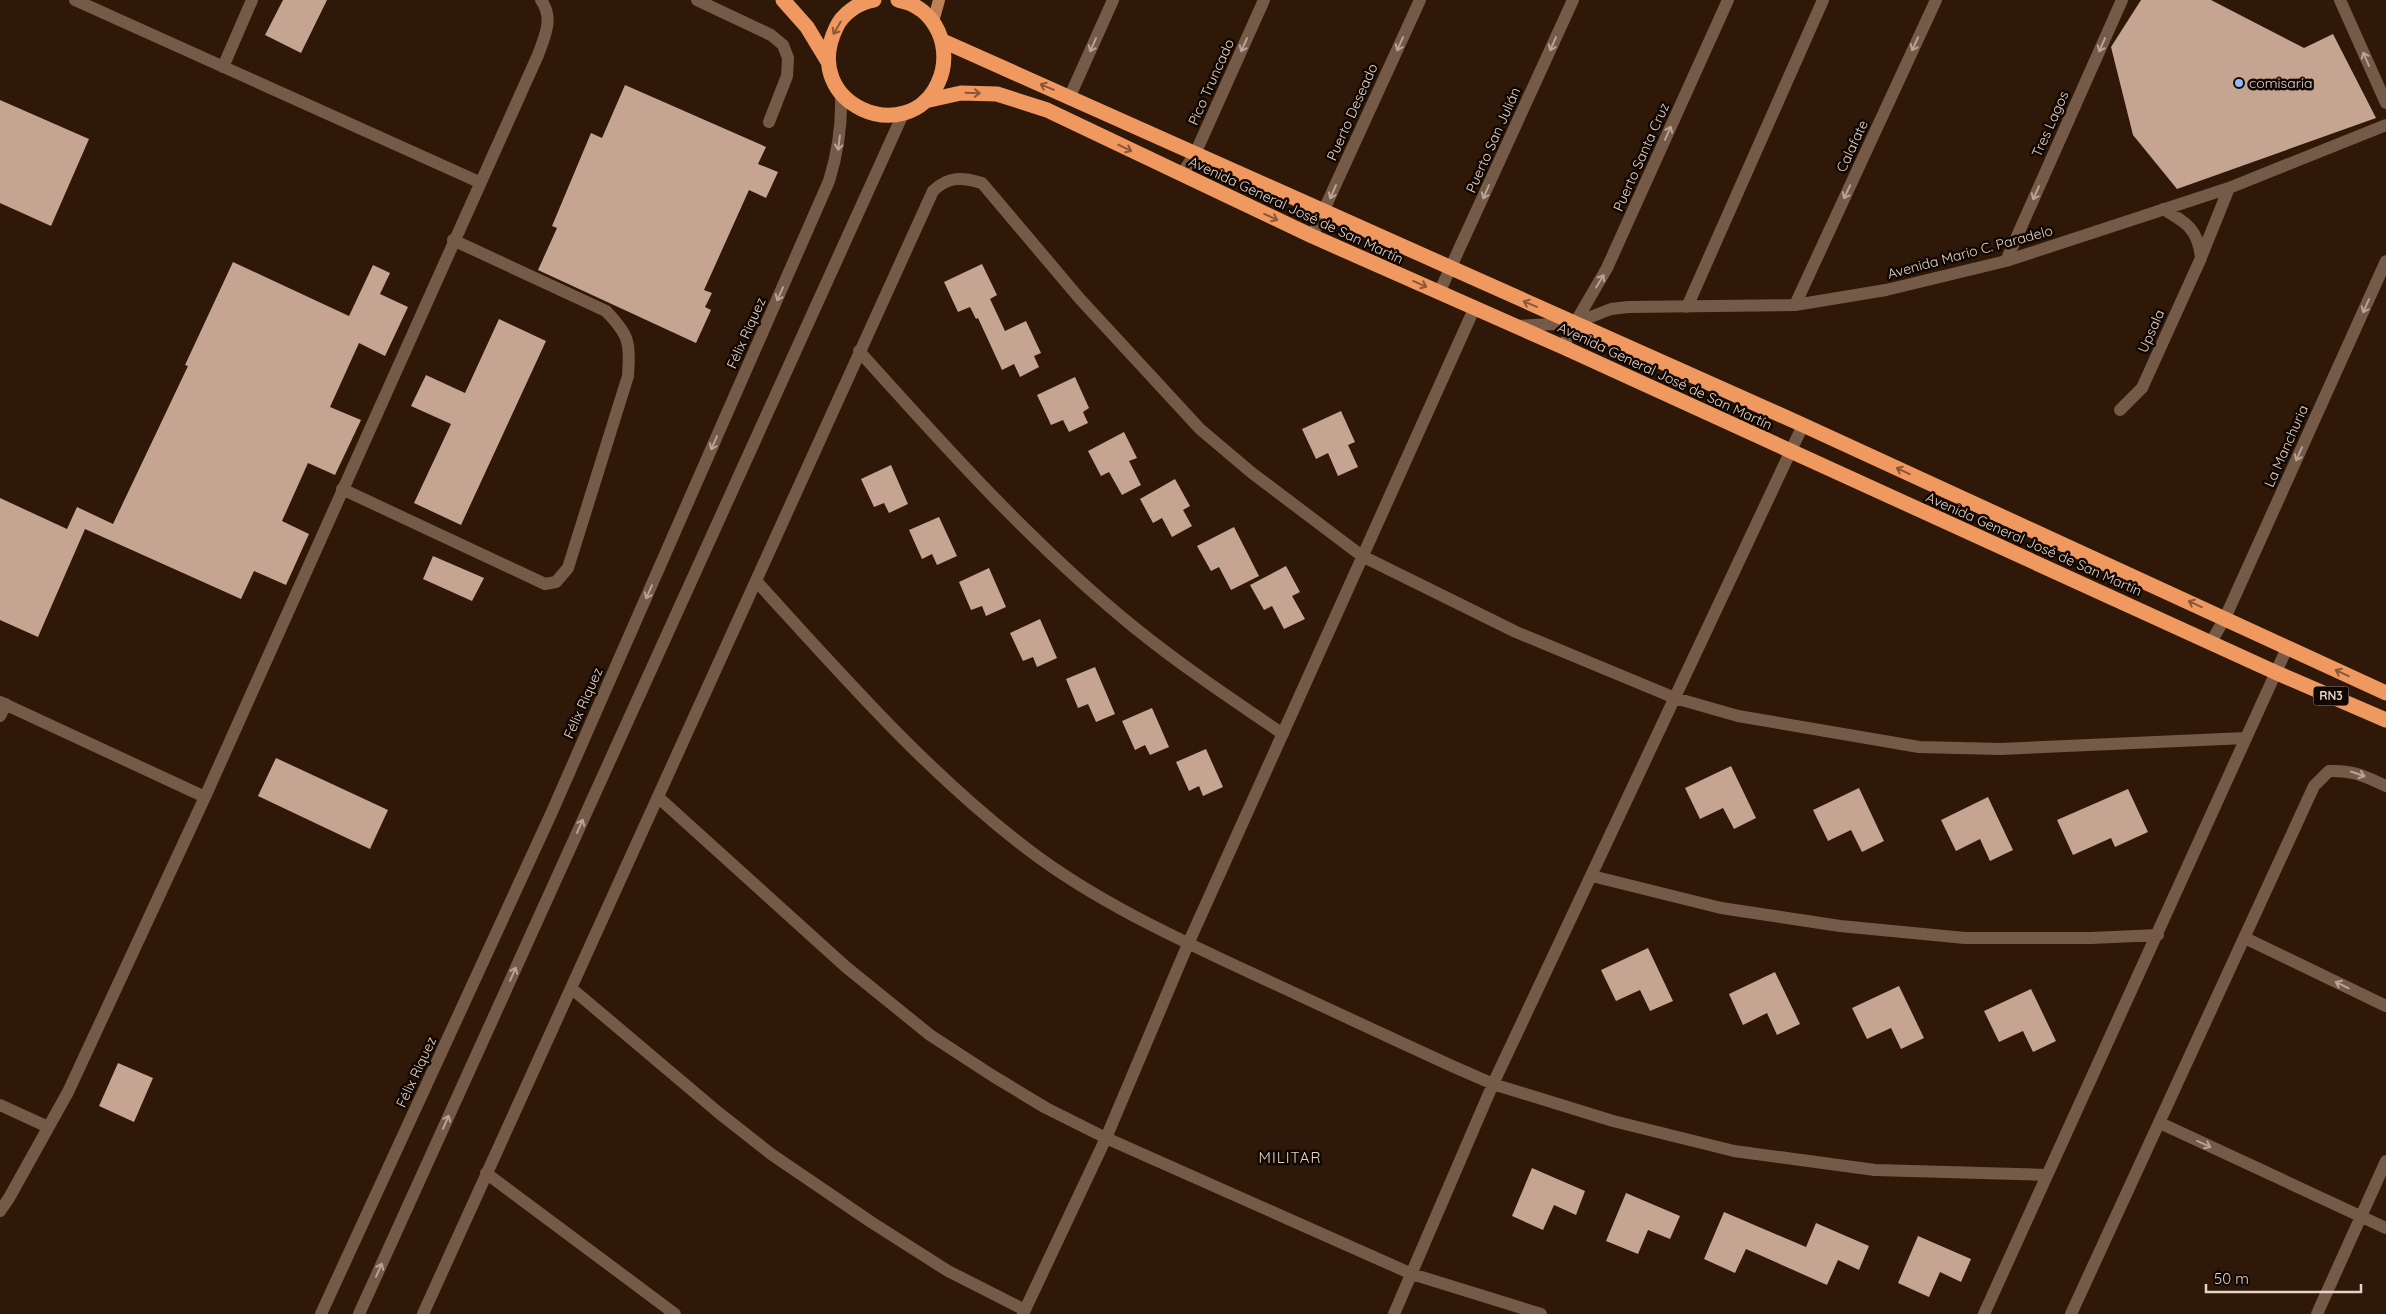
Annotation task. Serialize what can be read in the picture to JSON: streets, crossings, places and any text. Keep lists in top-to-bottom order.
{
  "streets": {
    "highway": ["Avenida General José de San Martín", "RN3"],
    "street": [
      "Pico Truncado",
      "Puerto Deseado",
      "Tres Lagos",
      "Puerto San Julián",
      "Calafate",
      "Puerto Santa Cruz",
      "Avenida Mario C. Paradelo",
      "Upsala",
      "Félix Riquez",
      "La Manchuria"
    ]
  },
  "crossings": [
    ["Pico Truncado", "Avenida General José de San Martín"],
    ["Puerto Deseado", "Avenida General José de San Martín"],
    ["Tres Lagos", "Avenida Mario C. Paradelo"],
    ["Puerto San Julián", "Avenida General José de San Martín"],
    ["Calafate", "Avenida Mario C. Paradelo"],
    ["Puerto Santa Cruz", "Avenida General José de San Martín"],
    ["Puerto Santa Cruz", "Avenida Mario C. Paradelo"],
    ["Avenida General José de San Martín", "Avenida Mario C. Paradelo"],
    ["Avenida General José de San Martín", "Félix Riquez"],
    ["Avenida General José de San Martín", "La Manchuria"],
    ["Avenida Mario C. Paradelo", "Upsala"]
  ],
  "one_way": [
    "Pico Truncado",
    "Puerto Deseado",
    "Tres Lagos",
    "Puerto San Julián",
    "La Manchuria"
  ],
  "districts": ["MILITAR"],
  "places": ["comisaria"],
  "scale_bar": "50 m"
}
